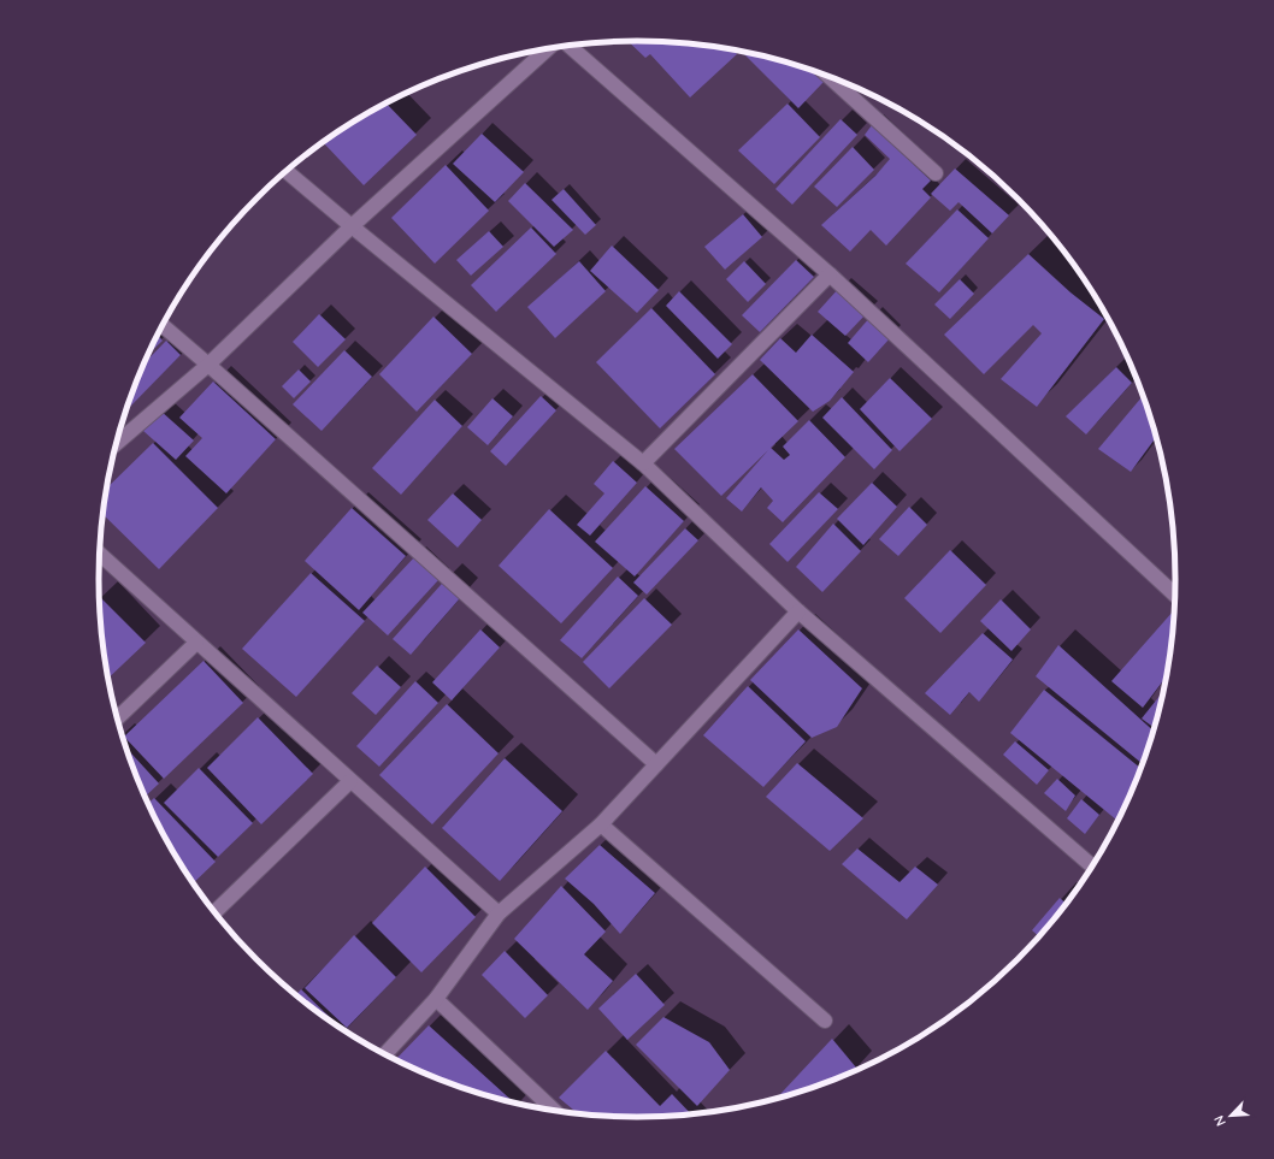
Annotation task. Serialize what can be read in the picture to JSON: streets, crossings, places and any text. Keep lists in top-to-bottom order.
{
  "north": "bottom left"
}
